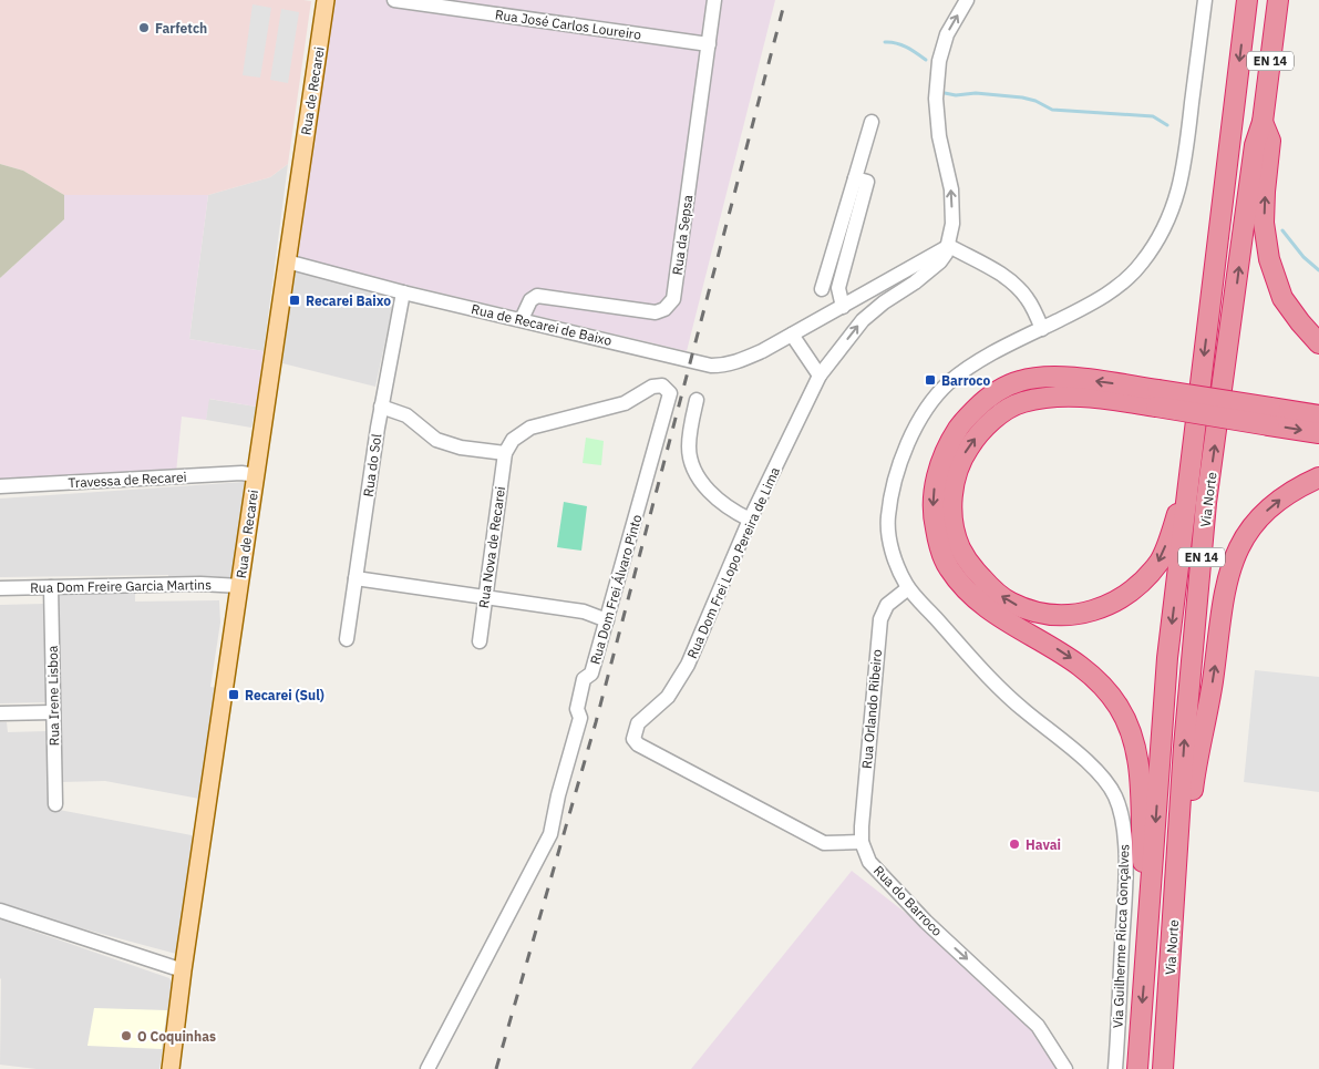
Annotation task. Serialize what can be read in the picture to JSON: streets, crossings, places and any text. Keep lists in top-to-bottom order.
{
  "streets": {
    "highway": ["EN 14", "Via Norte"],
    "main road": ["Rua de Recarei"],
    "street": [
      "Rua José Carlos Loureiro",
      "Rua da Sepsa",
      "Rua de Recarei de Baixo",
      "Rua do Sol",
      "Travessa de Recarei",
      "Rua Nova de Recarei",
      "Rua Dom Frei Lopo Pereira de Lima",
      "Rua Dom Freire Garcia Martins",
      "Rua Dom Frei Álvaro Pinto",
      "Rua Irene Lisboa",
      "Rua Orlando Ribeiro",
      "Rua do Barroco",
      "Via Guilherme Ricca Gonçalves"
    ]
  },
  "crossings": [
    ["Rua José Carlos Loureiro", "Rua da Sepsa"],
    ["Rua de Recarei", "Rua de Recarei de Baixo"],
    ["Rua de Recarei", "Travessa de Recarei"],
    ["Rua de Recarei", "Rua Dom Freire Garcia Martins"],
    ["Rua da Sepsa", "Rua de Recarei de Baixo"],
    ["Rua de Recarei de Baixo", "Rua do Sol"],
    ["Rua Nova de Recarei", "Rua Dom Frei Álvaro Pinto"],
    ["Rua Dom Frei Lopo Pereira de Lima", "Rua Orlando Ribeiro"],
    ["Rua Dom Frei Lopo Pereira de Lima", "Rua do Barroco"],
    ["Rua Dom Freire Garcia Martins", "Rua Irene Lisboa"],
    ["Rua Orlando Ribeiro", "Rua do Barroco"],
    ["Rua Orlando Ribeiro", "Via Guilherme Ricca Gonçalves"]
  ],
  "one_way": ["Rua Dom Frei Lopo Pereira de Lima", "Rua do Barroco"],
  "places": {
    "other": ["Farfetch", "Havai", "O Coquinhas"],
    "transit": ["Recarei Baixo", "Barroco", "Recarei (Sul)"]
  }
}
